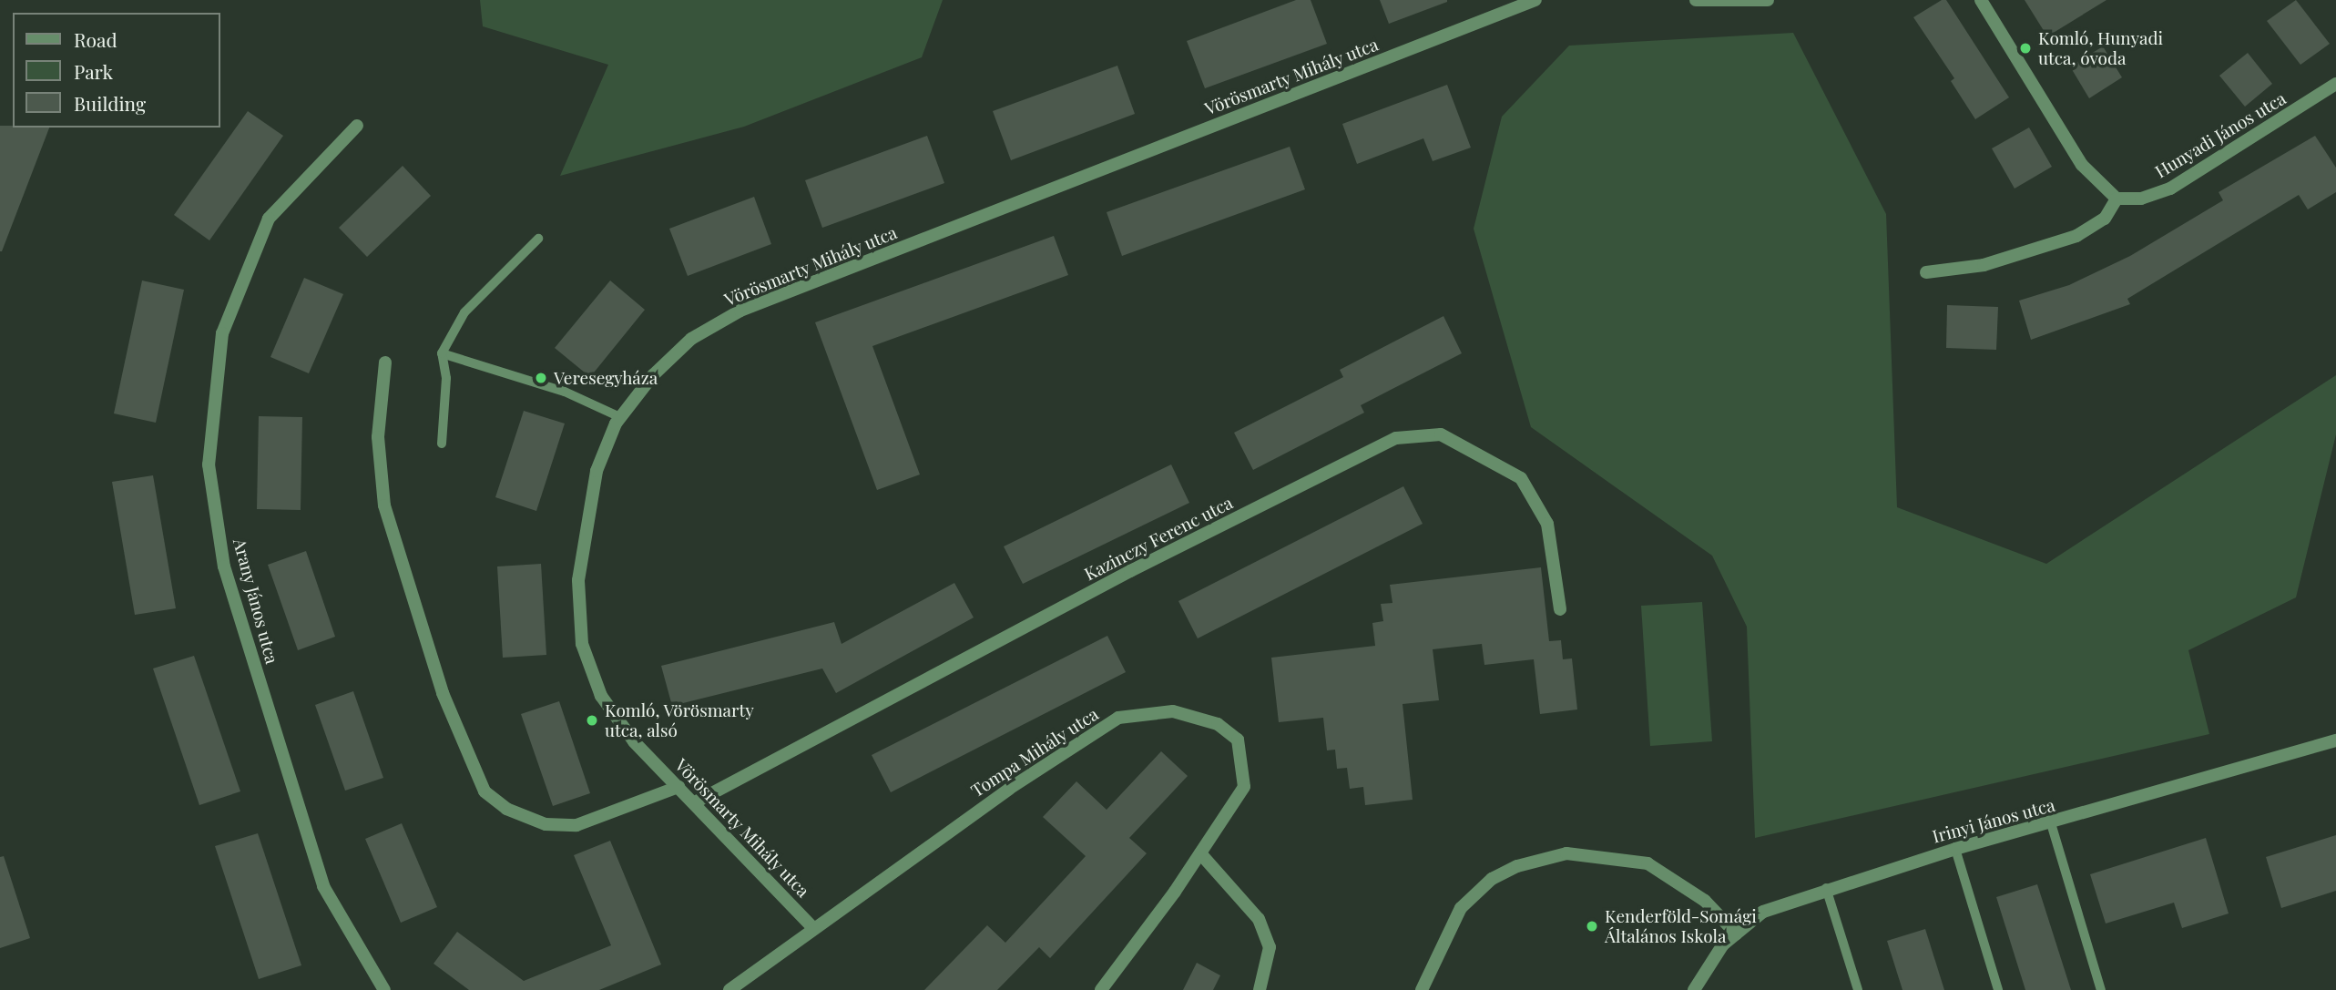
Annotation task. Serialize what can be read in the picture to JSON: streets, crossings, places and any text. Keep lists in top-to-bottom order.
{
  "streets": {
    "street": [
      "Vörösmarty Mihály utca",
      "Hunyadi János utca",
      "Kazinczy Ferenc utca",
      "Arany János utca",
      "Tompa Mihály utca",
      "Irinyi János utca"
    ]
  },
  "crossings": [
    ["Vörösmarty Mihály utca", "Kazinczy Ferenc utca"],
    ["Vörösmarty Mihály utca", "Tompa Mihály utca"]
  ],
  "places": [
    "Komló, Hunyadi utca, óvoda",
    "Veresegyháza",
    "Komló, Vörösmarty utca, alsó",
    "Kenderföld-Somági Általános Iskola"
  ],
  "legend": ["Road", "Park", "Building"]
}
